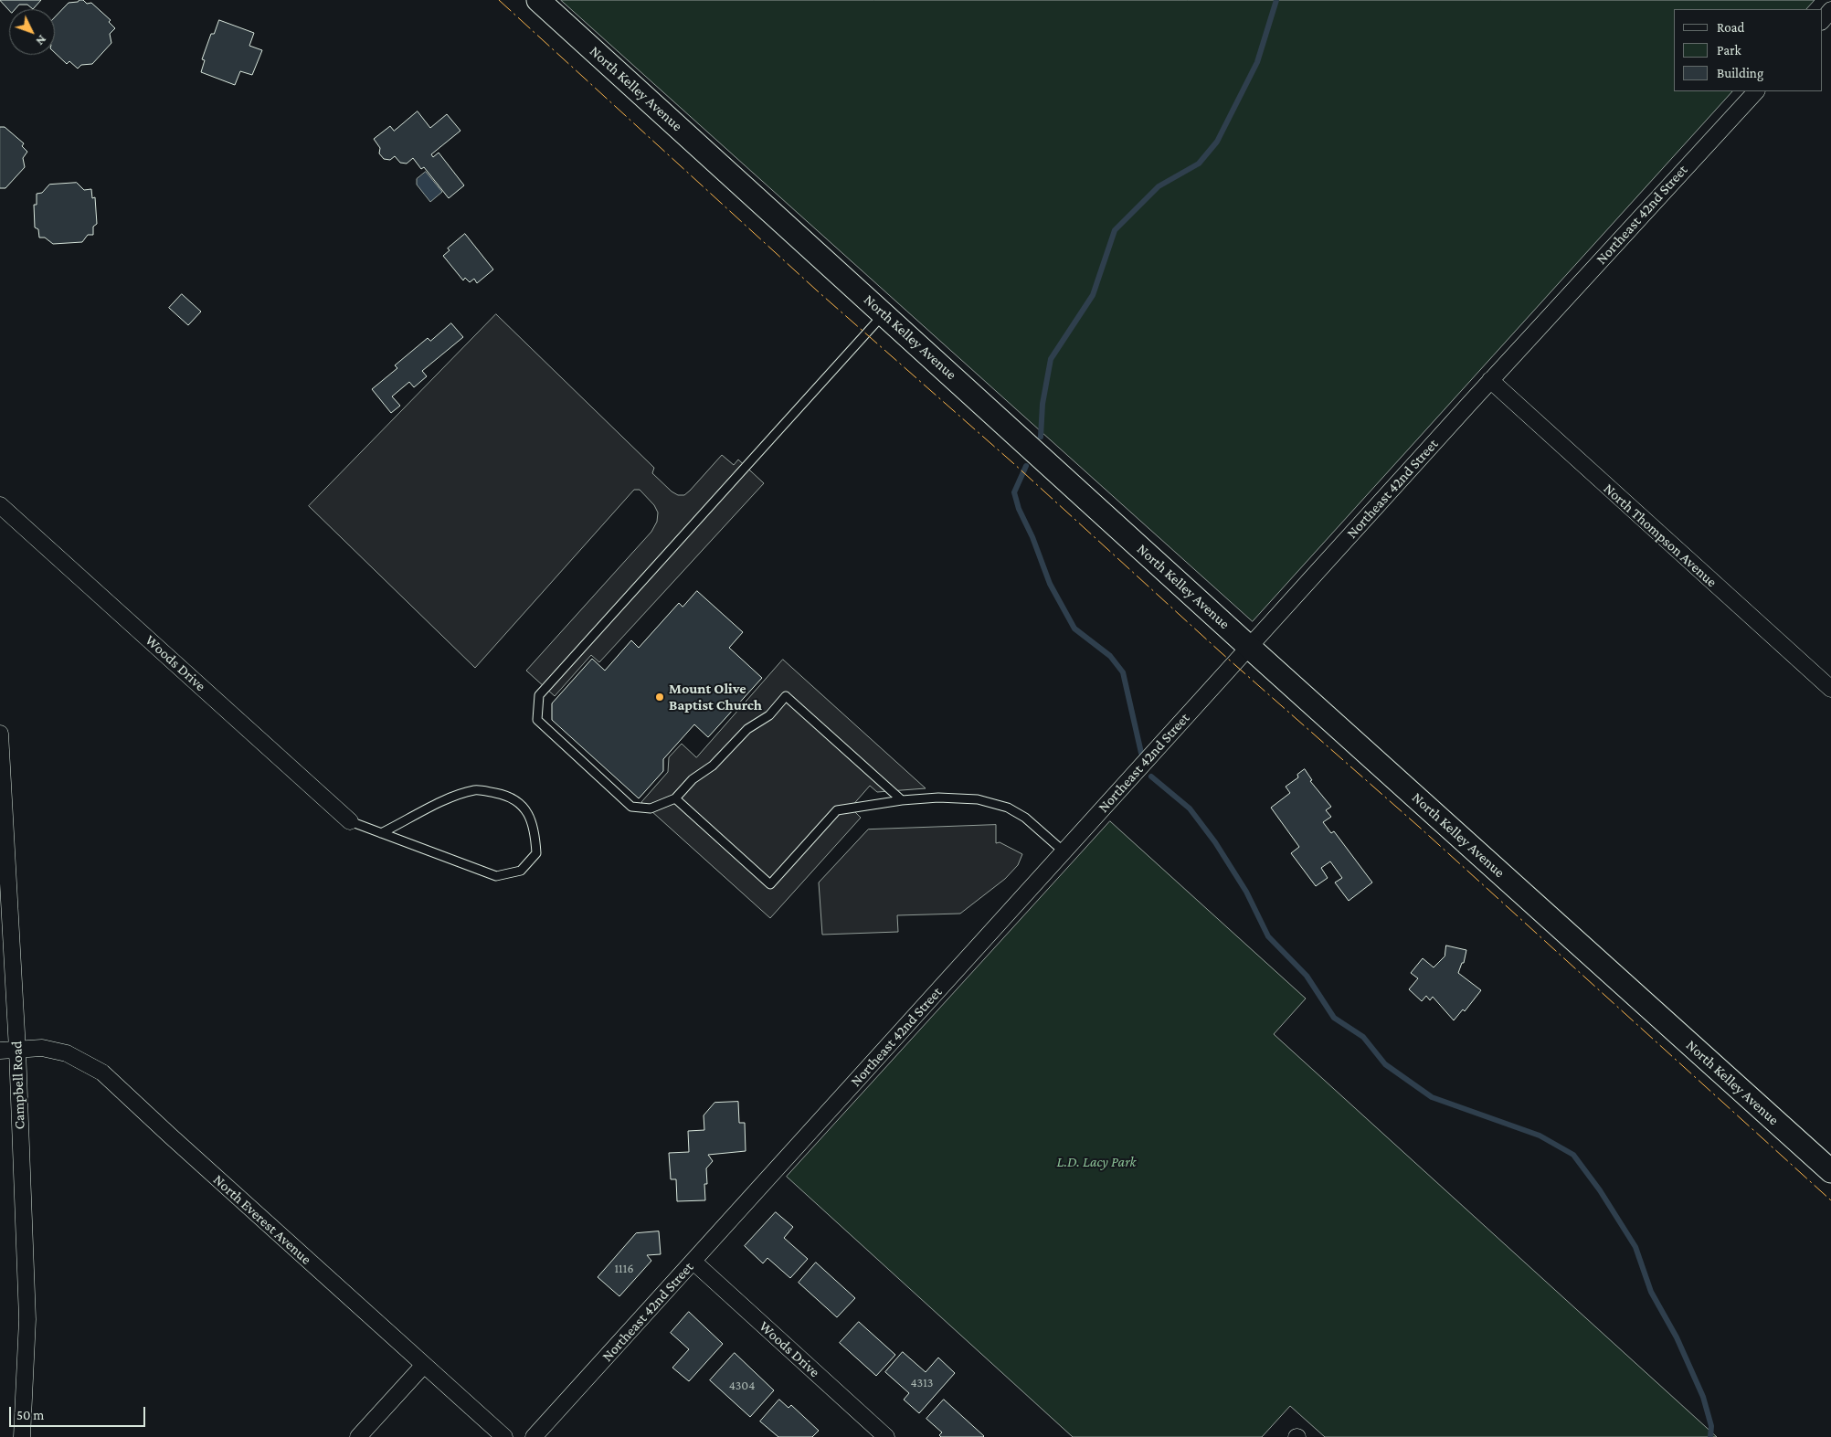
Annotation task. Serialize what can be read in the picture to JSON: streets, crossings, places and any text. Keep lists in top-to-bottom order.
{
  "streets": {
    "street": [
      "North Kelley Avenue",
      "Northeast 42nd Street",
      "North Thompson Avenue",
      "Woods Drive",
      "Campbell Road",
      "North Everest Avenue"
    ]
  },
  "crossings": [
    ["North Kelley Avenue", "Northeast 42nd Street"],
    ["Northeast 42nd Street", "North Thompson Avenue"],
    ["Northeast 42nd Street", "Woods Drive"],
    ["Campbell Road", "North Everest Avenue"]
  ],
  "parks": ["L.D. Lacy Park"],
  "places": ["Mount Olive Baptist Church"],
  "house_numbers": ["1116", "4313", "4304"],
  "legend": ["Road", "Park", "Building"],
  "scale_bar": "50 m",
  "north": "bottom right"
}
